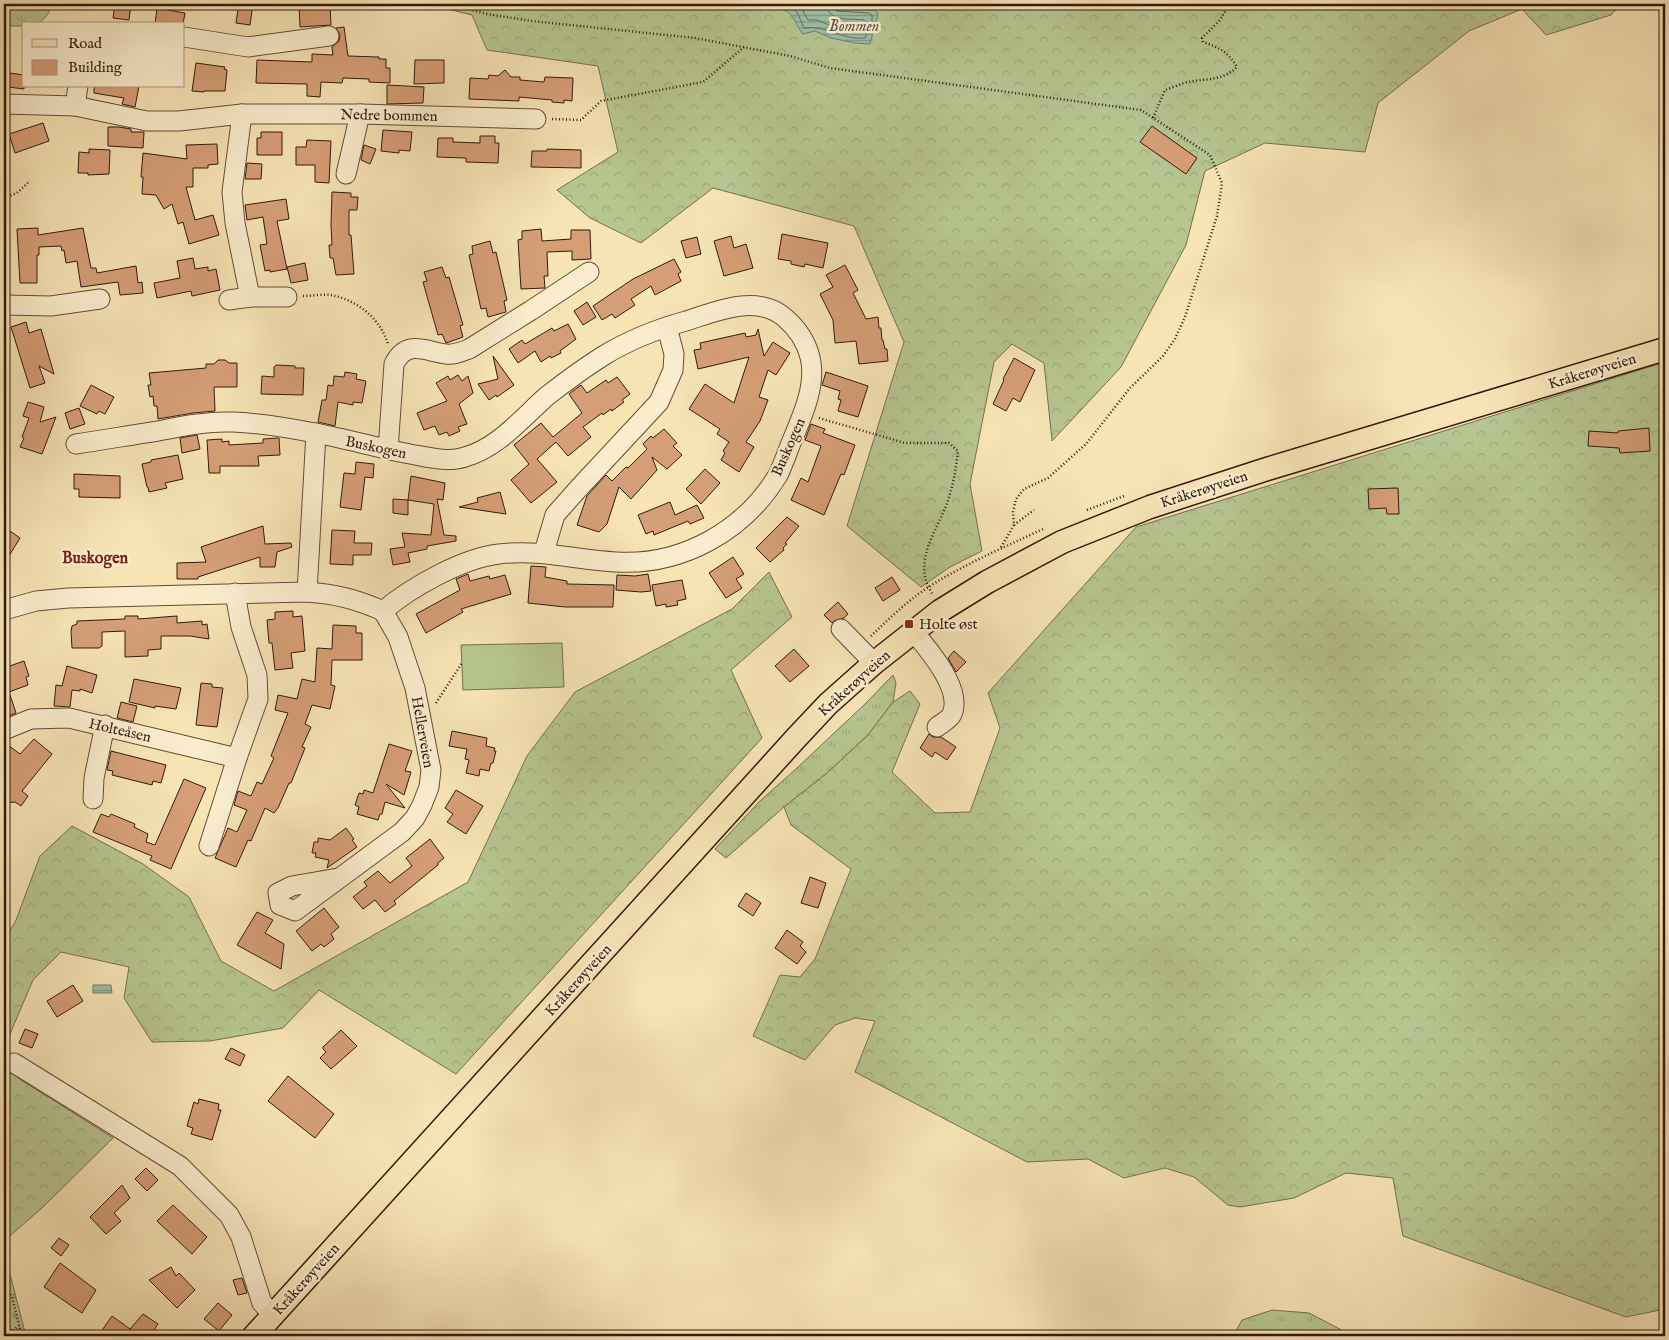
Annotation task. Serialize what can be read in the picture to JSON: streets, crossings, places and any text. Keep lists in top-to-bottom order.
{
  "streets": {
    "main road": ["Kråkerøyveien"],
    "street": [
      "Nedre bommen",
      "Buskogen",
      "Holteåsen",
      "Hellerveien"
    ]
  },
  "crossings": [
    ["Buskogen", "Hellerveien"]
  ],
  "districts": ["Buskogen"],
  "water": ["Bommen"],
  "places": {
    "transit": ["Holte øst"]
  },
  "legend": ["Road", "Building"]
}
